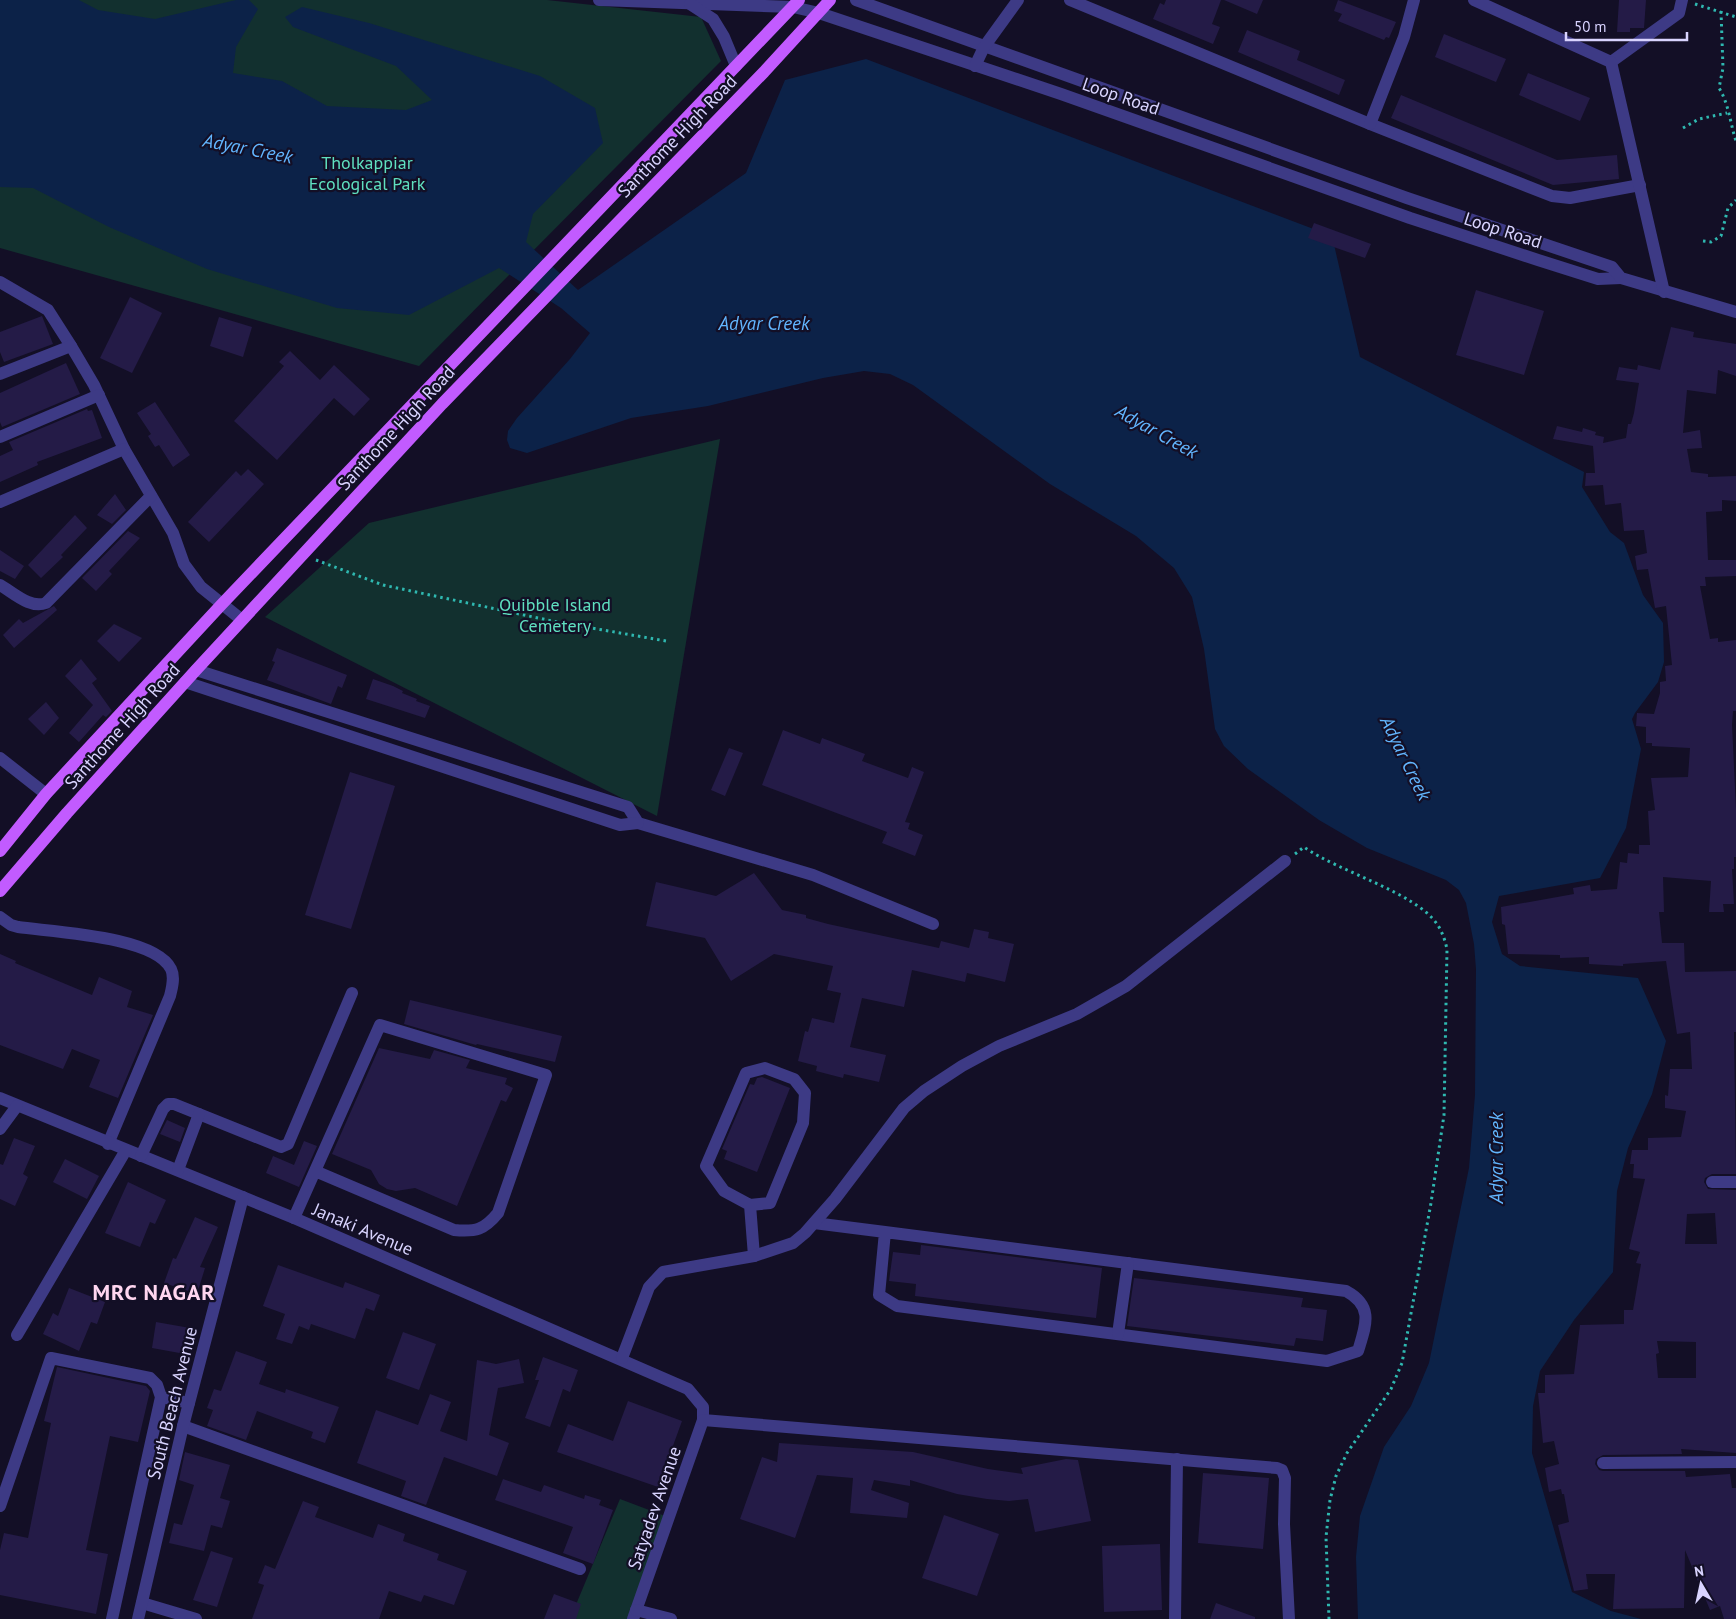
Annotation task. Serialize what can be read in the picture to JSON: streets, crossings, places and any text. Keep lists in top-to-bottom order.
{
  "streets": {
    "main road": ["Santhome High Road"],
    "street": [
      "Loop Road",
      "Janaki Avenue",
      "South Beach Avenue",
      "Satyadev Avenue"
    ]
  },
  "crossings": [
    ["Loop Road", "Santhome High Road"],
    ["Janaki Avenue", "South Beach Avenue"],
    ["Janaki Avenue", "Satyadev Avenue"]
  ],
  "districts": ["MRC NAGAR"],
  "water": ["Adyar Creek"],
  "parks": ["Tholkappiar Ecological Park", "Quibble Island Cemetery"],
  "scale_bar": "50 m",
  "north": "top"
}
